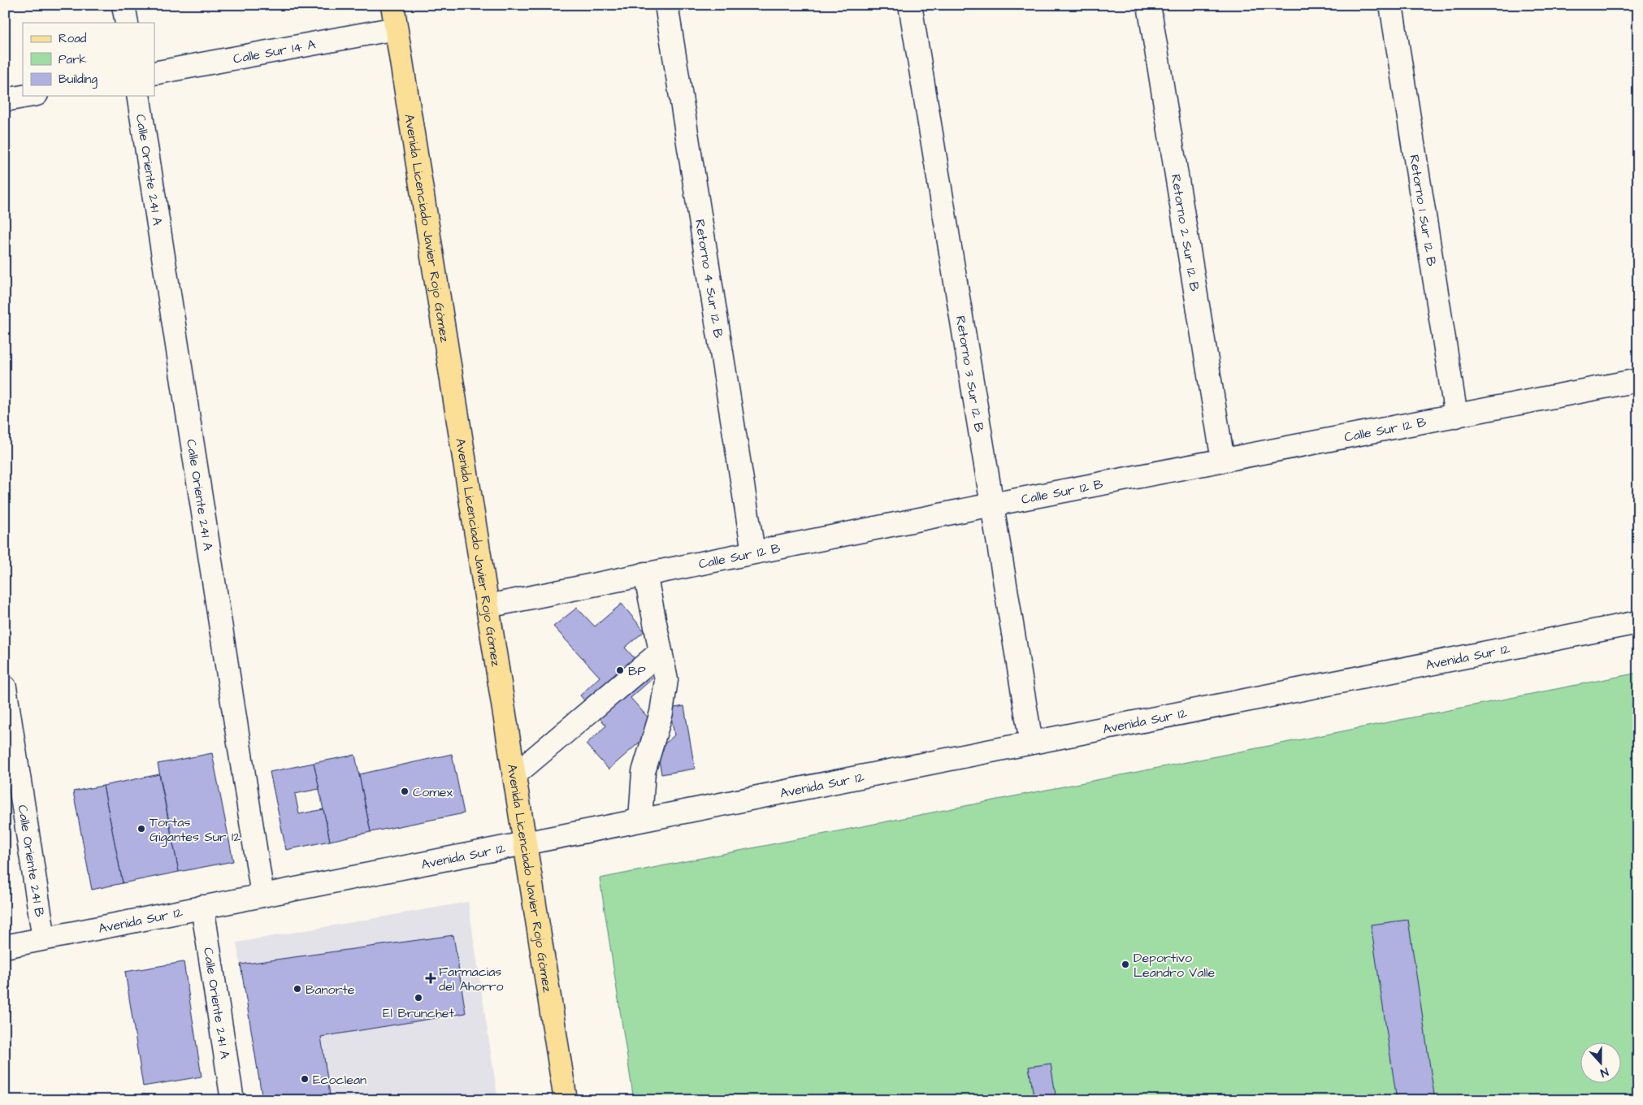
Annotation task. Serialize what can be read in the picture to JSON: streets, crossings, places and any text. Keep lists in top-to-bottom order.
{
  "streets": {
    "main road": ["Avenida Licenciado Javier Rojo Gómez"],
    "street": [
      "Calle Sur 14 A",
      "Calle Oriente 241 A",
      "Retorno 1 Sur 12 B",
      "Retorno 2 Sur 12 B",
      "Retorno 4 Sur 12 B",
      "Retorno 3 Sur 12 B",
      "Calle Sur 12 B",
      "Avenida Sur 12",
      "Calle Oriente 241 B"
    ]
  },
  "crossings": [
    ["Calle Sur 14 A", "Avenida Licenciado Javier Rojo Gómez"],
    ["Calle Oriente 241 A", "Avenida Sur 12"],
    ["Retorno 1 Sur 12 B", "Calle Sur 12 B"],
    ["Avenida Licenciado Javier Rojo Gómez", "Calle Sur 12 B"],
    ["Avenida Licenciado Javier Rojo Gómez", "Avenida Sur 12"],
    ["Retorno 2 Sur 12 B", "Calle Sur 12 B"],
    ["Retorno 4 Sur 12 B", "Calle Sur 12 B"],
    ["Retorno 3 Sur 12 B", "Calle Sur 12 B"],
    ["Retorno 3 Sur 12 B", "Avenida Sur 12"],
    ["Avenida Sur 12", "Calle Oriente 241 B"]
  ],
  "places": {
    "other": [
      "BP",
      "Comex",
      "Tortas Gigantes Sur 12",
      "Deportivo Leandro Valle",
      "Banorte",
      "El Brunchet",
      "Ecoclean"
    ],
    "health": ["Farmacias del Ahorro"]
  },
  "legend": ["Road", "Park", "Building"],
  "north": "bottom"
}
